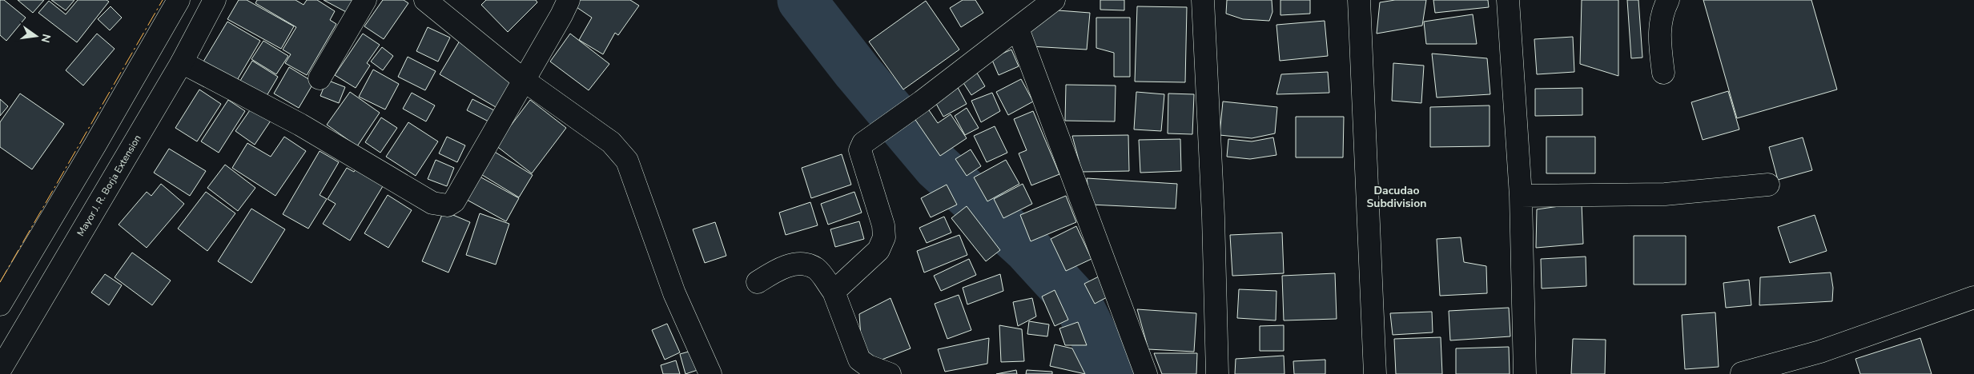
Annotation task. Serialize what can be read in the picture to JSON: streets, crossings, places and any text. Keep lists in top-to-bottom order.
{
  "streets": {
    "street": ["Mayor J. R. Borja Extension"]
  },
  "districts": ["Dacudao Subdivision"],
  "north": "right"
}
